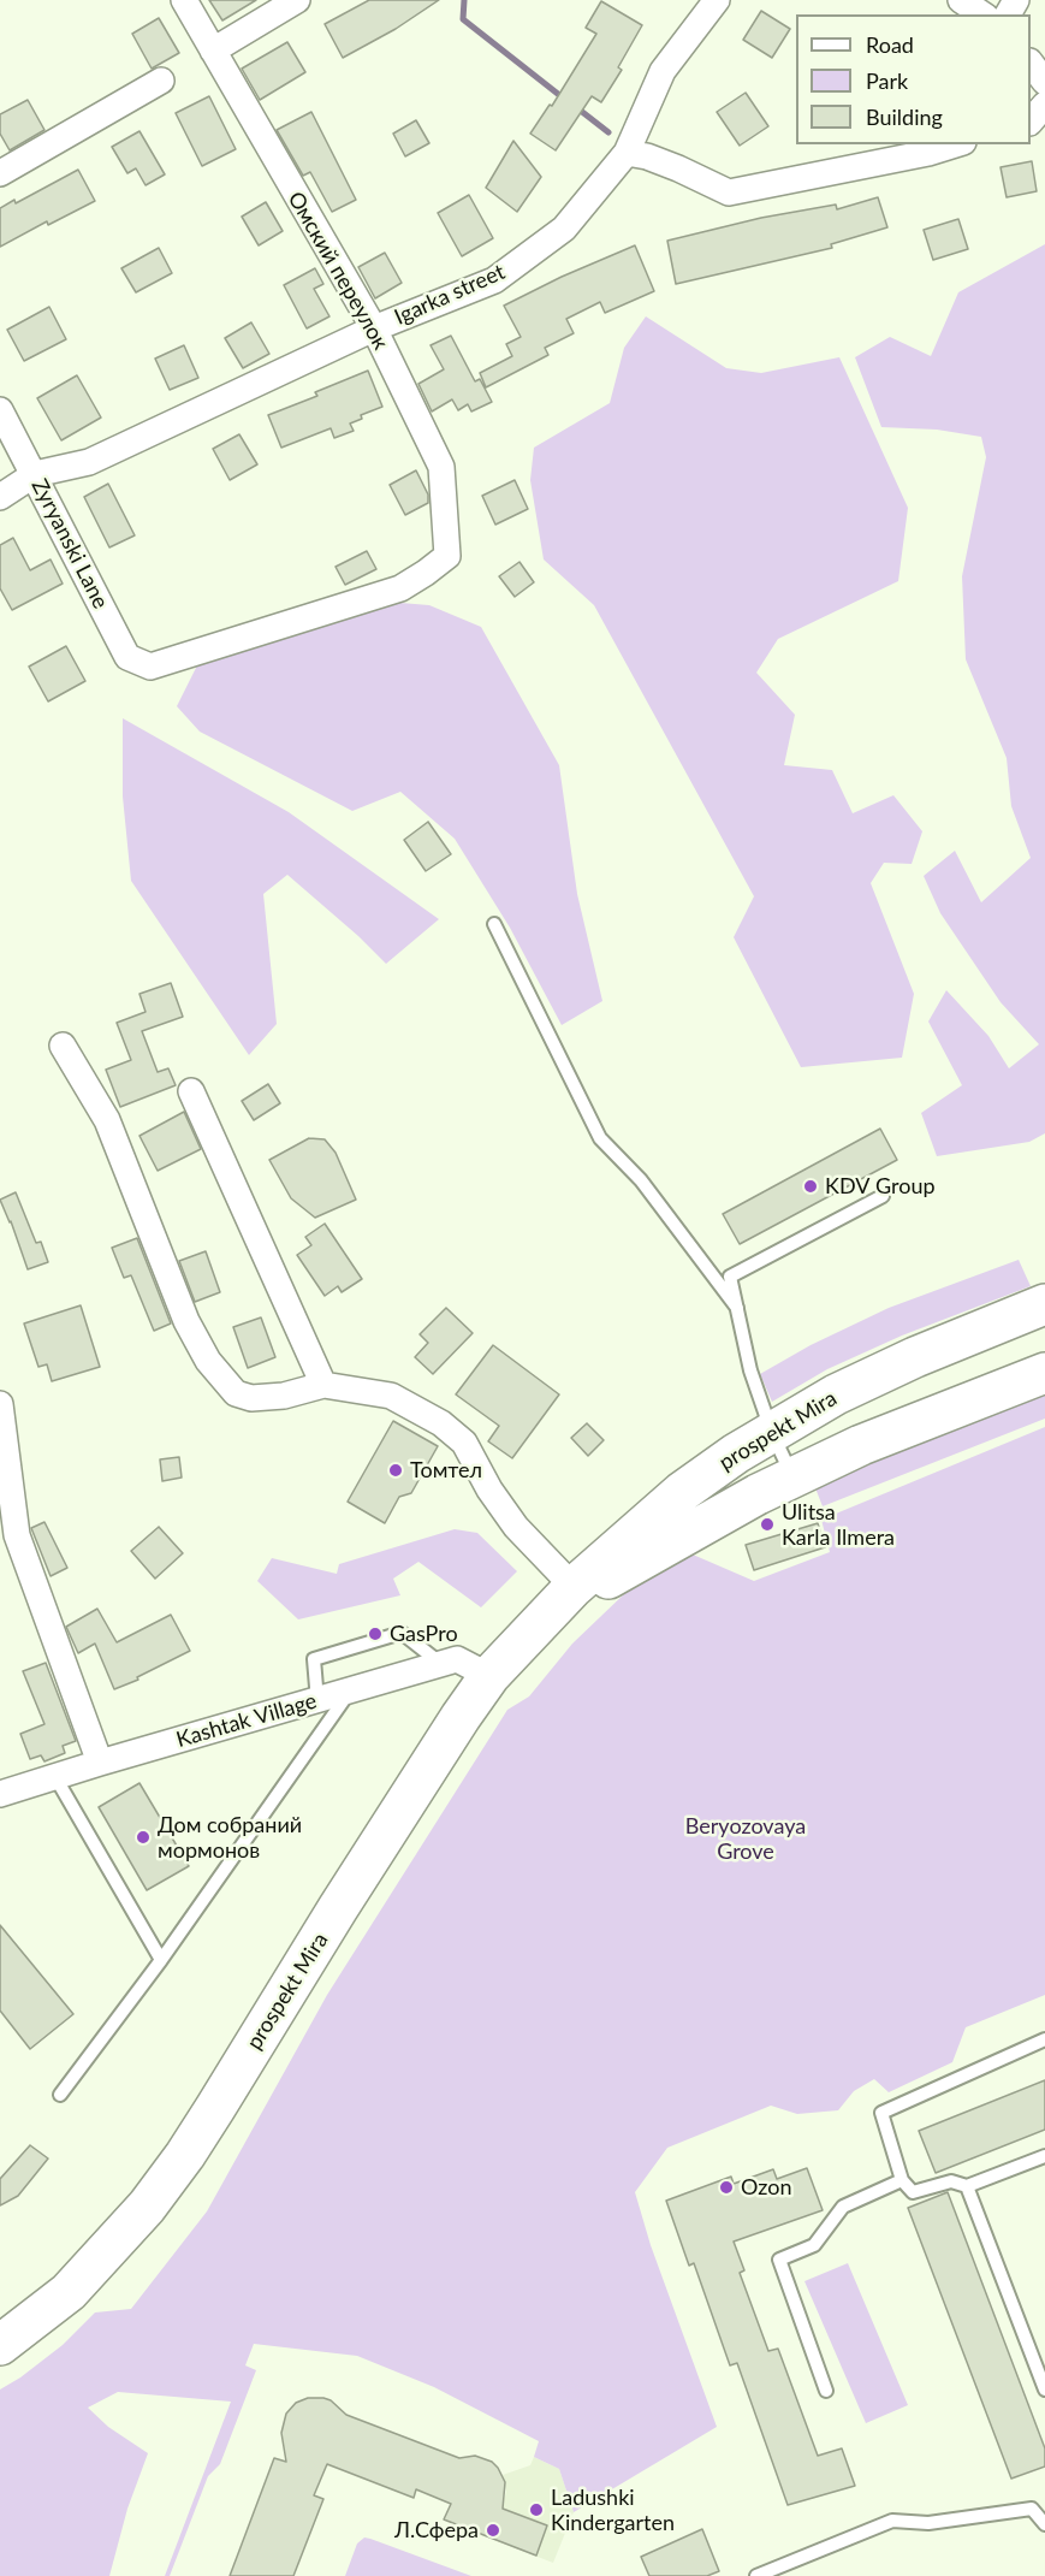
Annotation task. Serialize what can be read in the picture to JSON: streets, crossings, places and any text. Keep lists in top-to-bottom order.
{
  "streets": {
    "main road": ["prospekt Mira"],
    "street": [
      "Омский переулок",
      "Igarka street",
      "Zyryanski Lane",
      "Kashtak Village"
    ]
  },
  "crossings": [
    ["Омский переулок", "Igarka street"],
    ["Омский переулок", "Zyryanski Lane"],
    ["Igarka street", "Zyryanski Lane"],
    ["prospekt Mira", "Kashtak Village"]
  ],
  "parks": ["Beryozovaya Grove"],
  "places": [
    "KDV Group",
    "Томтел",
    "Ulitsa Karla Ilmera",
    "GasPro",
    "Дом собраний мормонов",
    "Ozon",
    "Ladushki Kindergarten",
    "Л.Сфера"
  ],
  "legend": ["Road", "Park", "Building"]
}
